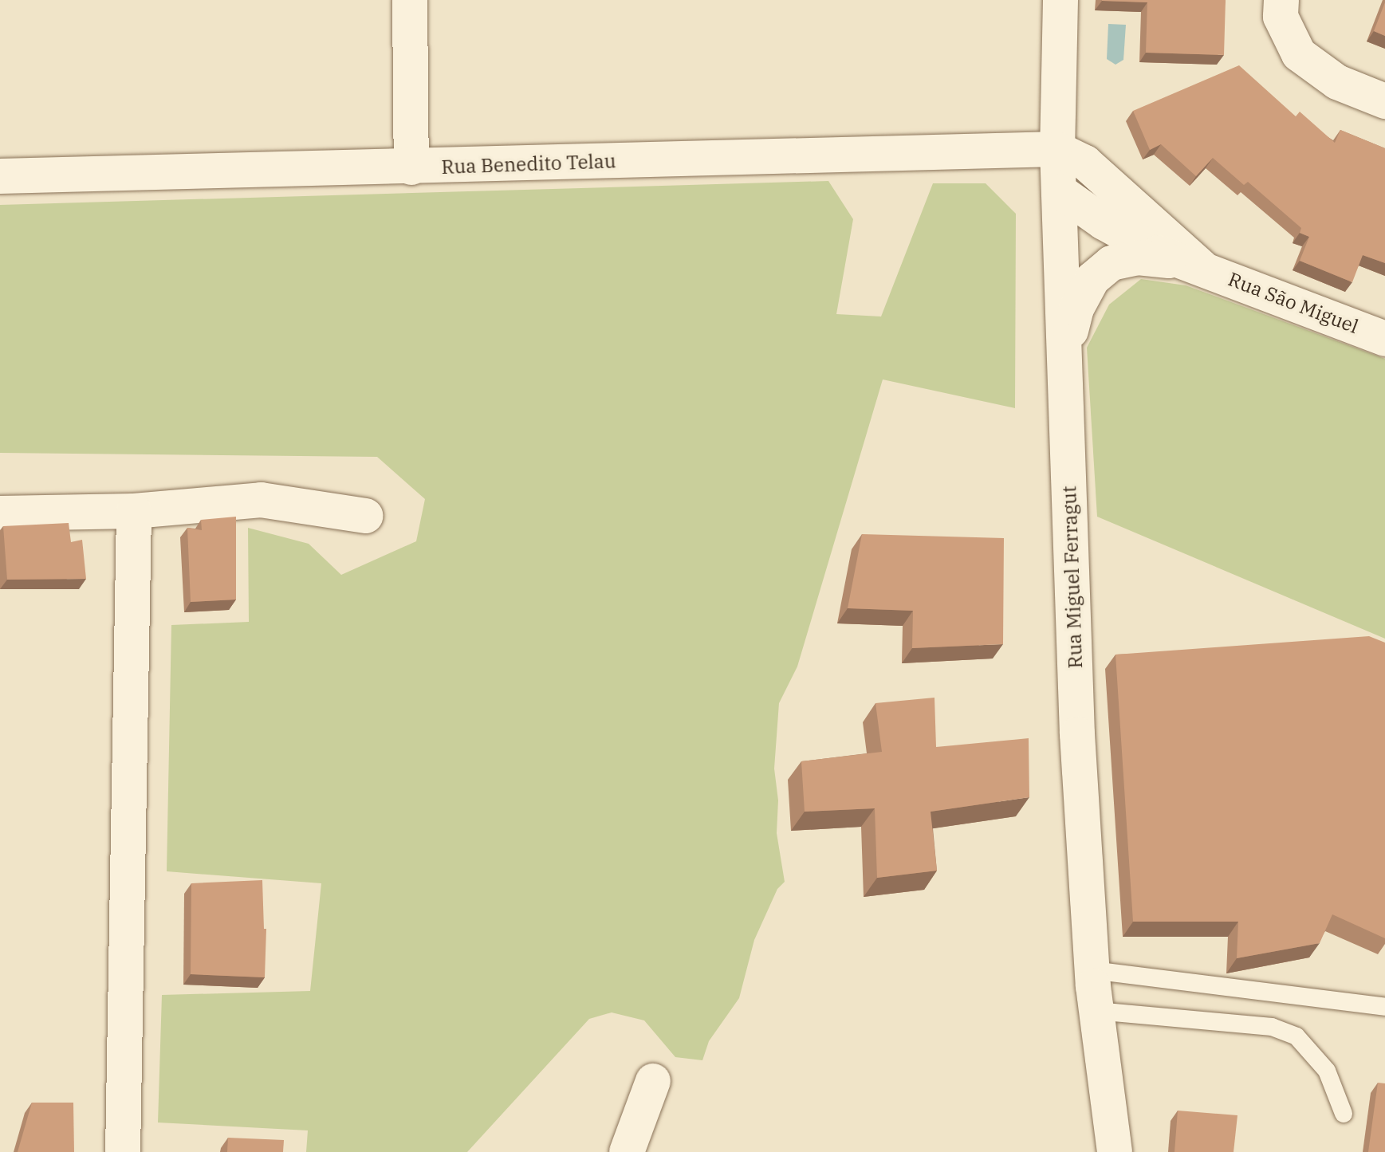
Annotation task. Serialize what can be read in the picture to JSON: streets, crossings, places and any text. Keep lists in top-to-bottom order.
{
  "streets": {
    "street": ["Rua Benedito Telau", "Rua São Miguel", "Rua Miguel Ferragut"]
  },
  "crossings": [
    ["Rua Benedito Telau", "Rua São Miguel"],
    ["Rua Benedito Telau", "Rua Miguel Ferragut"],
    ["Rua São Miguel", "Rua Miguel Ferragut"]
  ]
}
